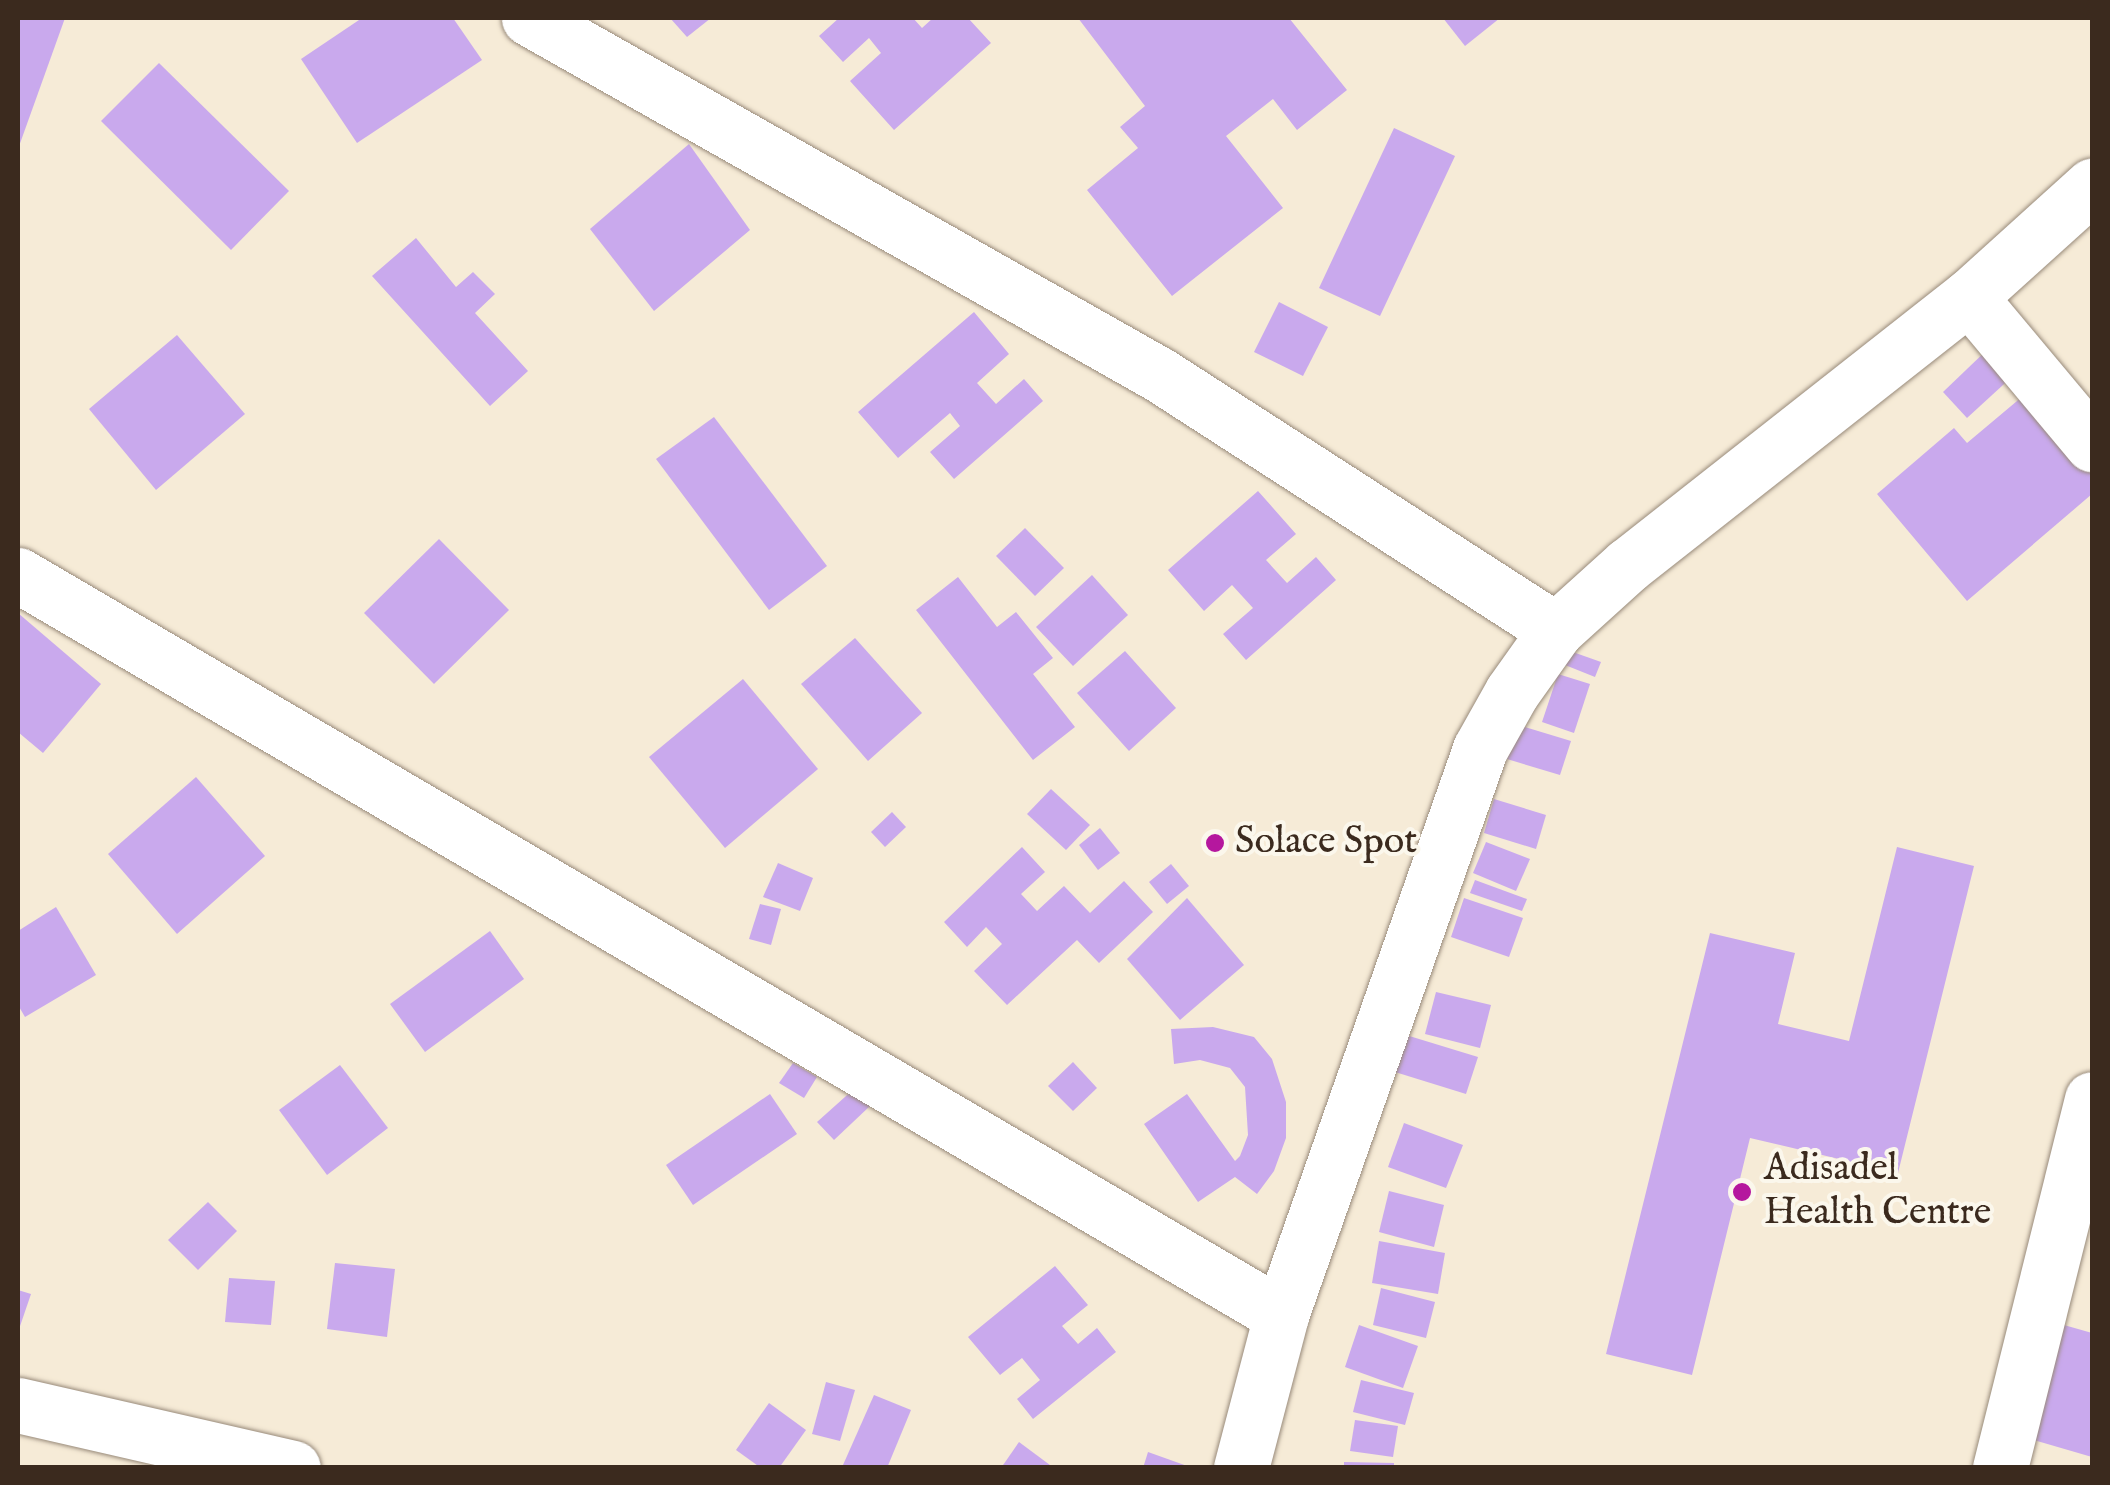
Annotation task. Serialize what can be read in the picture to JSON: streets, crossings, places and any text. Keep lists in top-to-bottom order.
{
  "places": ["Solace Spot", "Adisadel Health Centre"]
}
